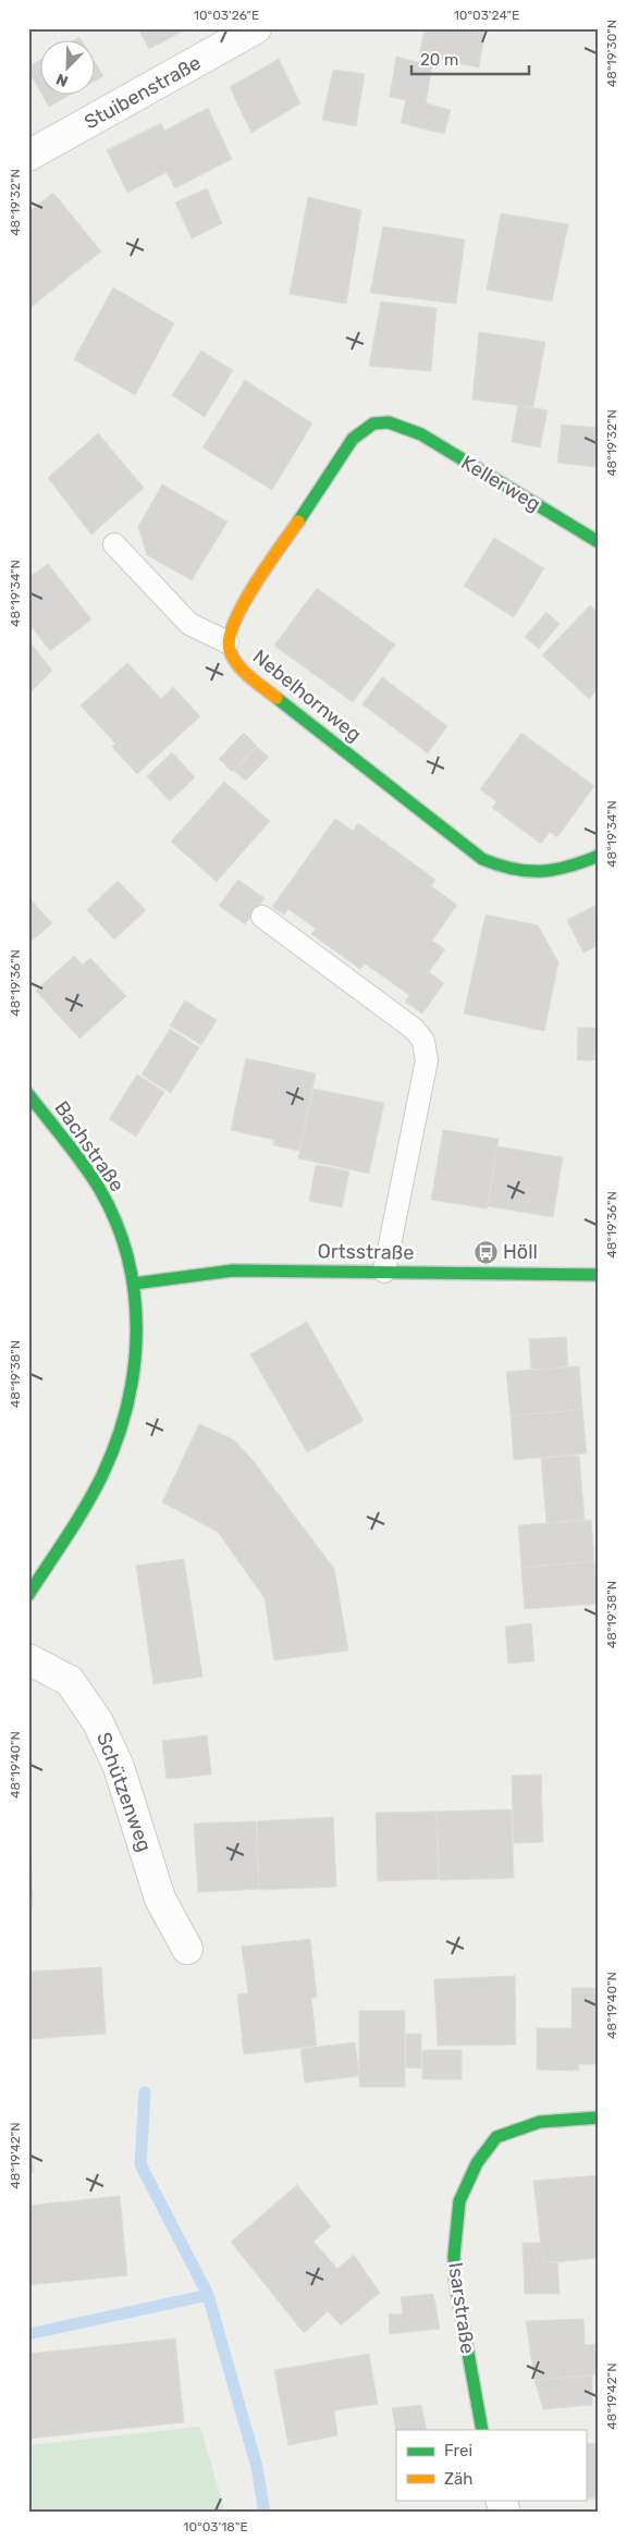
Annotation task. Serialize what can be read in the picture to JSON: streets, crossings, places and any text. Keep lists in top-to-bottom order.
{
  "streets": {
    "street": [
      "Stuibenstraße",
      "Kellerweg",
      "Nebelhornweg",
      "Bachstraße",
      "Ortsstraße",
      "Schützenweg",
      "Isarstraße"
    ]
  },
  "crossings": [
    ["Kellerweg", "Nebelhornweg"],
    ["Bachstraße", "Ortsstraße"]
  ],
  "places": {
    "bus stop": ["Höll"]
  },
  "legend": ["Frei", "Zäh"],
  "scale_bar": "20 m",
  "north": "bottom left",
  "coordinates": [
    "10°03'26\"E",
    "10°03'24\"E",
    "48°19'30\"N",
    "48°19'32\"N",
    "48°19'34\"N",
    "48°19'36\"N",
    "48°19'38\"N",
    "48°19'40\"N",
    "48°19'42\"N",
    "10°03'18\"E"
  ]
}
